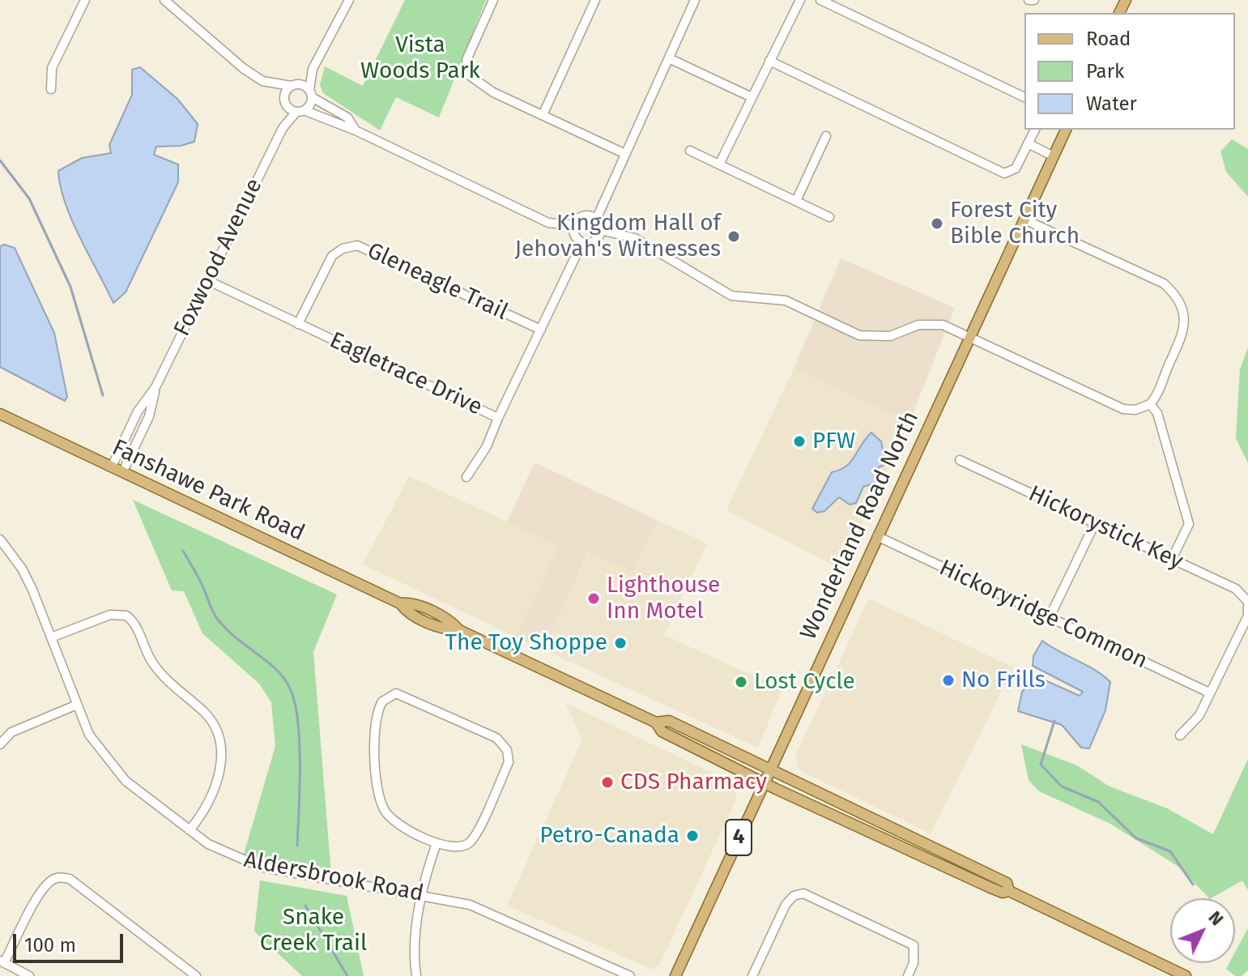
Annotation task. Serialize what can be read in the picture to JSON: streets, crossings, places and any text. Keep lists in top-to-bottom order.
{
  "streets": {
    "main road": ["Fanshawe Park Road", "Wonderland Road North", "4"],
    "street": [
      "Foxwood Avenue",
      "Gleneagle Trail",
      "Eagletrace Drive",
      "Hickorystick Key",
      "Hickoryridge Common",
      "Aldersbrook Road"
    ]
  },
  "crossings": [
    ["Foxwood Avenue", "Eagletrace Drive"],
    ["Foxwood Avenue", "Fanshawe Park Road"],
    ["Gleneagle Trail", "Eagletrace Drive"],
    ["Fanshawe Park Road", "Wonderland Road North"],
    ["Wonderland Road North", "Hickoryridge Common"],
    ["Hickorystick Key", "Hickoryridge Common"]
  ],
  "parks": ["Vista Woods Park", "Snake Creek Trail"],
  "places": [
    "Forest City Bible Church",
    "Kingdom Hall of Jehovah's Witnesses",
    "PFW",
    "Lighthouse Inn Motel",
    "The Toy Shoppe",
    "No Frills",
    "Lost Cycle",
    "CDS Pharmacy",
    "Petro-Canada"
  ],
  "legend": ["Road", "Park", "Water"],
  "scale_bar": "100 m",
  "north": "top right"
}
